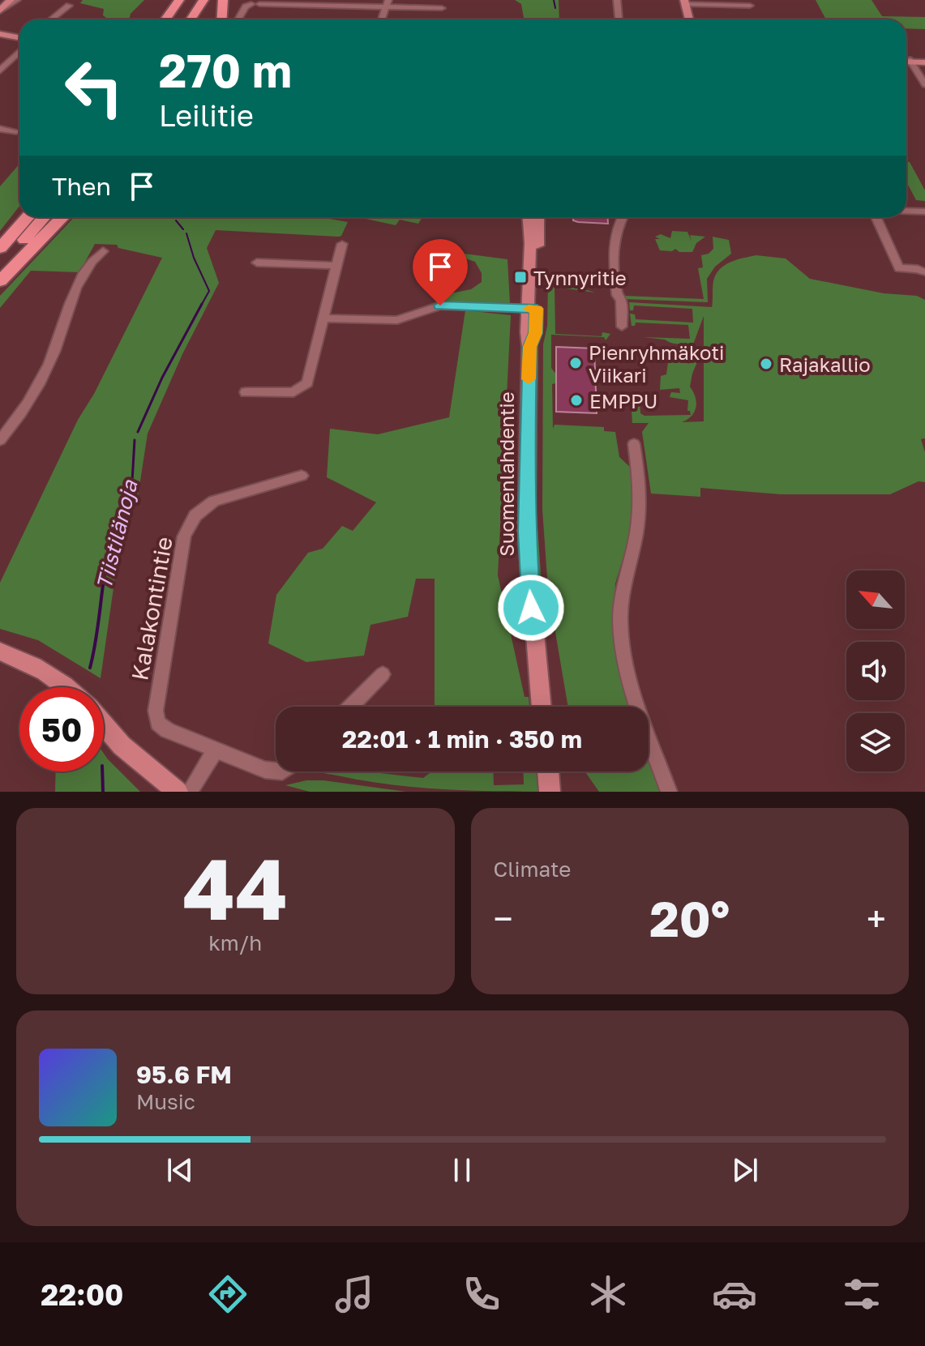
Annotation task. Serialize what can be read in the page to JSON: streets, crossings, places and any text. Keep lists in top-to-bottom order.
{
  "streets": {
    "main road": ["Suomenlahdentie"],
    "street": ["Kalakontintie"]
  },
  "water": ["Tiistilänoja"],
  "places": {
    "transit": ["Tynnyritie"],
    "other": ["Pienryhmäkoti Viikari", "Rajakallio", "EMPPU"]
  },
  "north": "top left",
  "page": {
    "turn": ["270 m", "Leilitie"],
    "then": "Then",
    "limit": "50",
    "trip": "22:01 · 1 min · 350 m",
    "tile": [
      ["44", "km/h"],
      "Climate"
    ],
    "heat": ["−", "20°", "+"],
    "song": ["95.6 FM", "Music"],
    "tabs": "22:00"
  }
}
